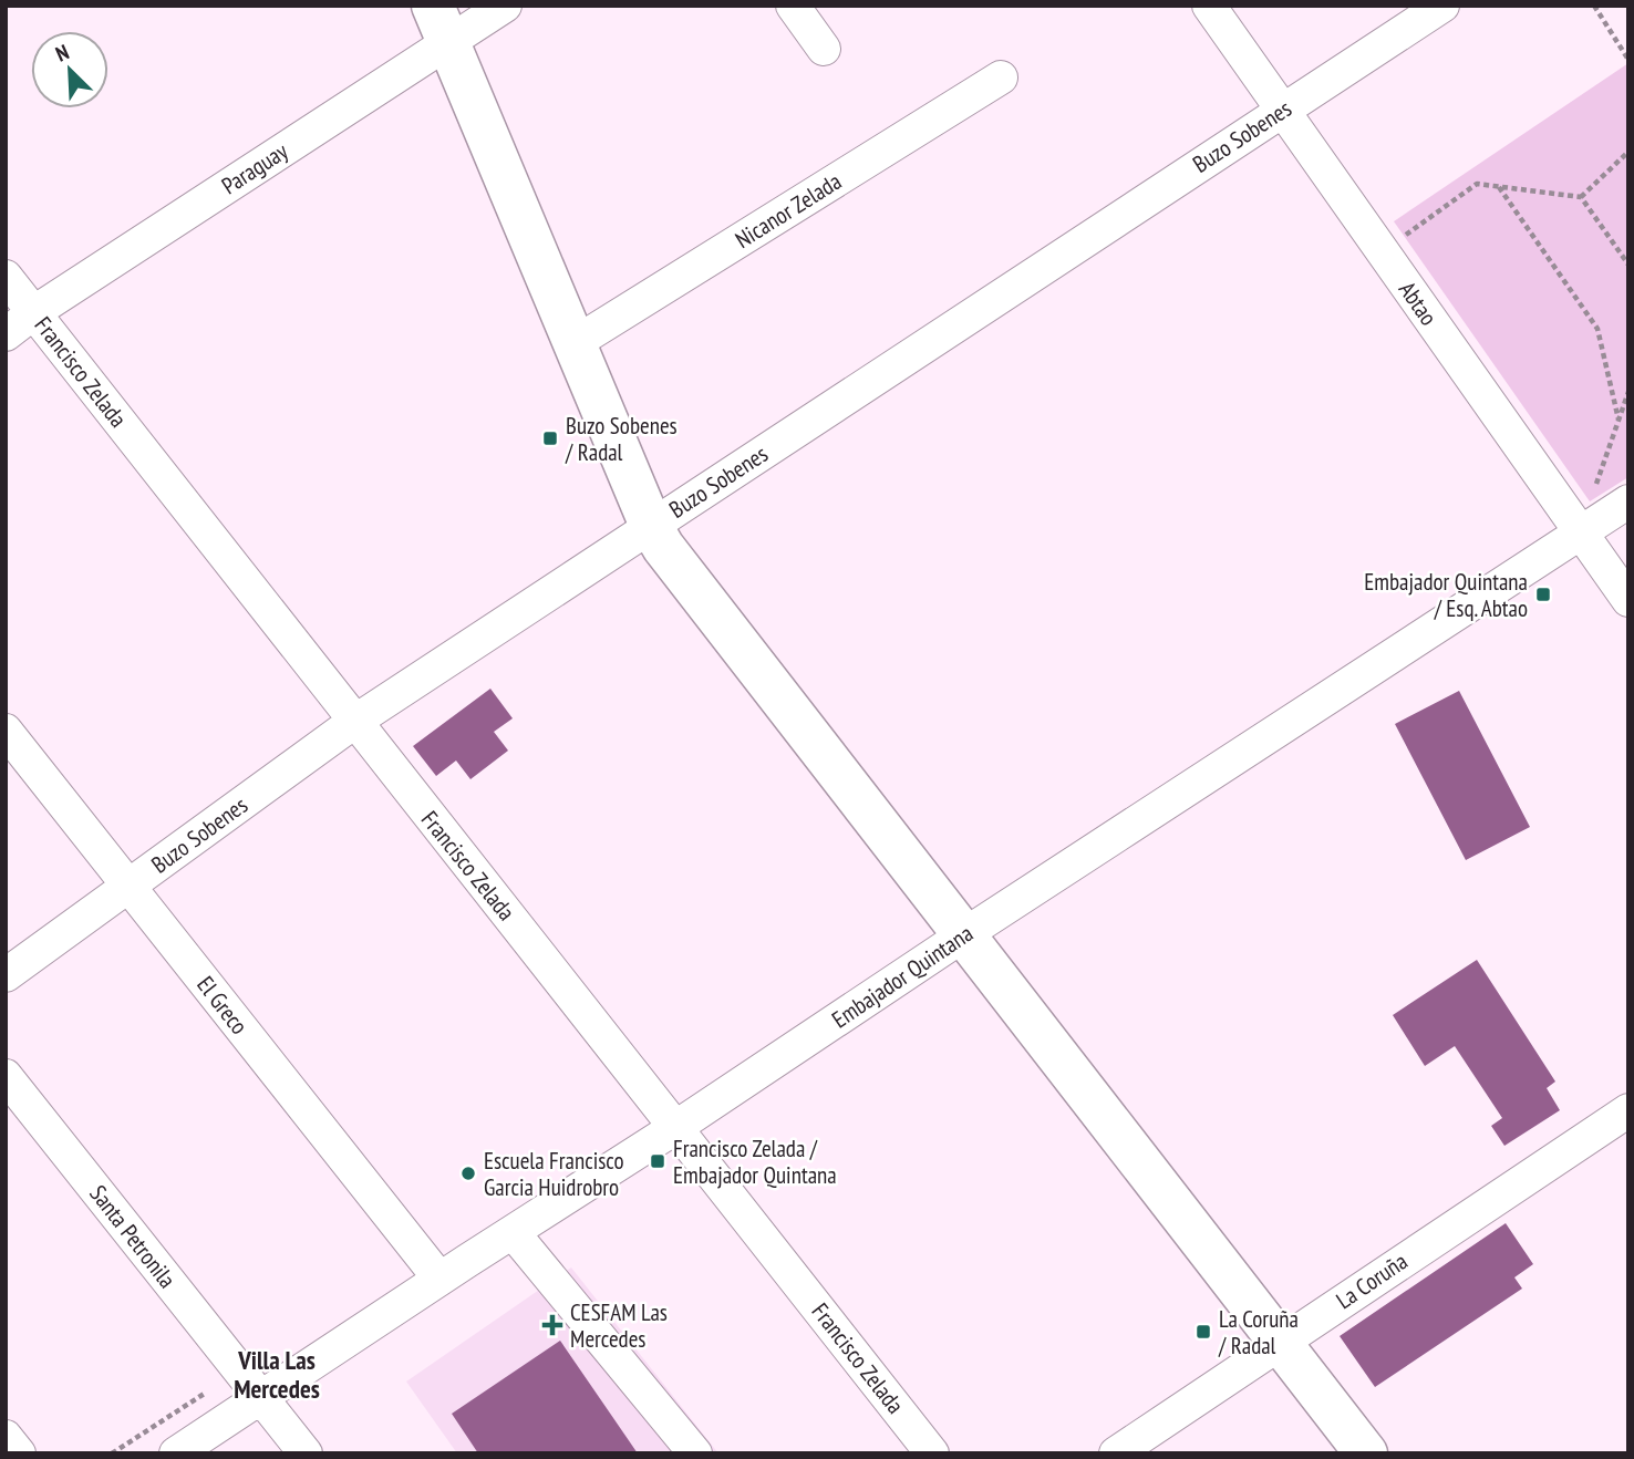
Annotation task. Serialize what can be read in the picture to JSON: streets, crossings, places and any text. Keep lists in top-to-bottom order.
{
  "streets": {
    "street": [
      "Buzo Sobenes",
      "Paraguay",
      "Nicanor Zelada",
      "Abtao",
      "Francisco Zelada",
      "Embajador Quintana",
      "El Greco",
      "Santa Petronila",
      "La Coruña"
    ]
  },
  "crossings": [
    ["Buzo Sobenes", "Abtao"],
    ["Buzo Sobenes", "Francisco Zelada"],
    ["Buzo Sobenes", "El Greco"],
    ["Paraguay", "Francisco Zelada"],
    ["Abtao", "Embajador Quintana"],
    ["Francisco Zelada", "Embajador Quintana"],
    ["Embajador Quintana", "El Greco"],
    ["Embajador Quintana", "Santa Petronila"]
  ],
  "districts": ["Villa Las Mercedes"],
  "places": {
    "transit": [
      "Buzo Sobenes / Radal",
      "Embajador Quintana / Esq. Abtao",
      "Francisco Zelada / Embajador Quintana",
      "La Coruña / Radal"
    ],
    "other": ["Escuela Francisco Garcia Huidrobro"],
    "health": ["CESFAM Las Mercedes"]
  },
  "north": "top left"
}
